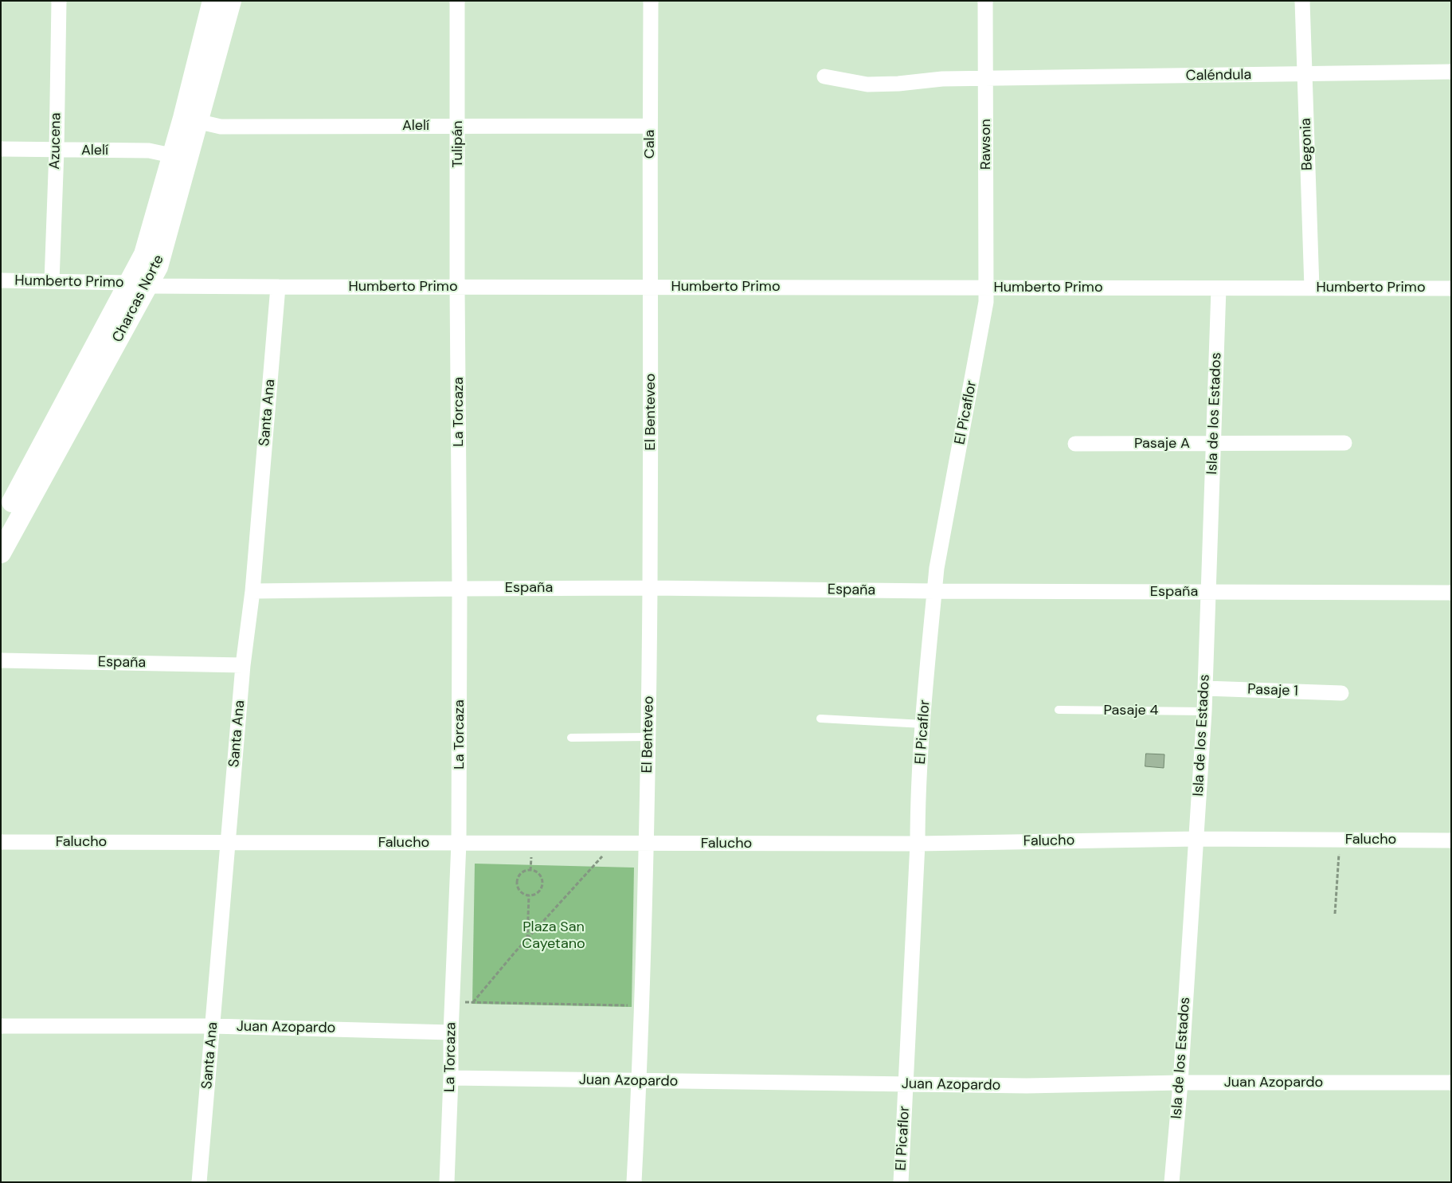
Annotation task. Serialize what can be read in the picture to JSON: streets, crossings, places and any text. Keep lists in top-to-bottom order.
{
  "streets": {
    "street": [
      "Caléndula",
      "Alelí",
      "Azucena",
      "Tulipán",
      "Cala",
      "Rawson",
      "Begonia",
      "Humberto Primo",
      "Charcas Norte",
      "La Torcaza",
      "El Benteveo",
      "Santa Ana",
      "El Picaflor",
      "Isla de los Estados",
      "Pasaje A",
      "España",
      "Pasaje 1",
      "Falucho",
      "Juan Azopardo"
    ],
    "lane": ["Pasaje 4"]
  },
  "crossings": [
    ["Caléndula", "Rawson"],
    ["Caléndula", "Begonia"],
    ["Alelí", "Azucena"],
    ["Alelí", "Tulipán"],
    ["Alelí", "Cala"],
    ["Alelí", "Charcas Norte"],
    ["Azucena", "Humberto Primo"],
    ["Tulipán", "Humberto Primo"],
    ["Tulipán", "La Torcaza"],
    ["Cala", "Humberto Primo"],
    ["Cala", "El Benteveo"],
    ["Rawson", "Humberto Primo"],
    ["Rawson", "El Picaflor"],
    ["Begonia", "Humberto Primo"],
    ["Humberto Primo", "Charcas Norte"],
    ["Humberto Primo", "La Torcaza"],
    ["Humberto Primo", "El Benteveo"],
    ["Humberto Primo", "Santa Ana"],
    ["Humberto Primo", "El Picaflor"],
    ["Humberto Primo", "Isla de los Estados"],
    ["La Torcaza", "España"],
    ["La Torcaza", "Falucho"],
    ["La Torcaza", "Juan Azopardo"],
    ["El Benteveo", "España"],
    ["El Benteveo", "Falucho"],
    ["El Benteveo", "Juan Azopardo"],
    ["Santa Ana", "España"],
    ["Santa Ana", "Falucho"],
    ["Santa Ana", "Juan Azopardo"],
    ["El Picaflor", "España"],
    ["El Picaflor", "Falucho"],
    ["El Picaflor", "Juan Azopardo"],
    ["Isla de los Estados", "Pasaje A"],
    ["Isla de los Estados", "España"],
    ["Isla de los Estados", "Pasaje 1"],
    ["Isla de los Estados", "Pasaje 4"],
    ["Isla de los Estados", "Falucho"],
    ["Isla de los Estados", "Juan Azopardo"]
  ],
  "parks": ["Plaza San Cayetano"]
}
